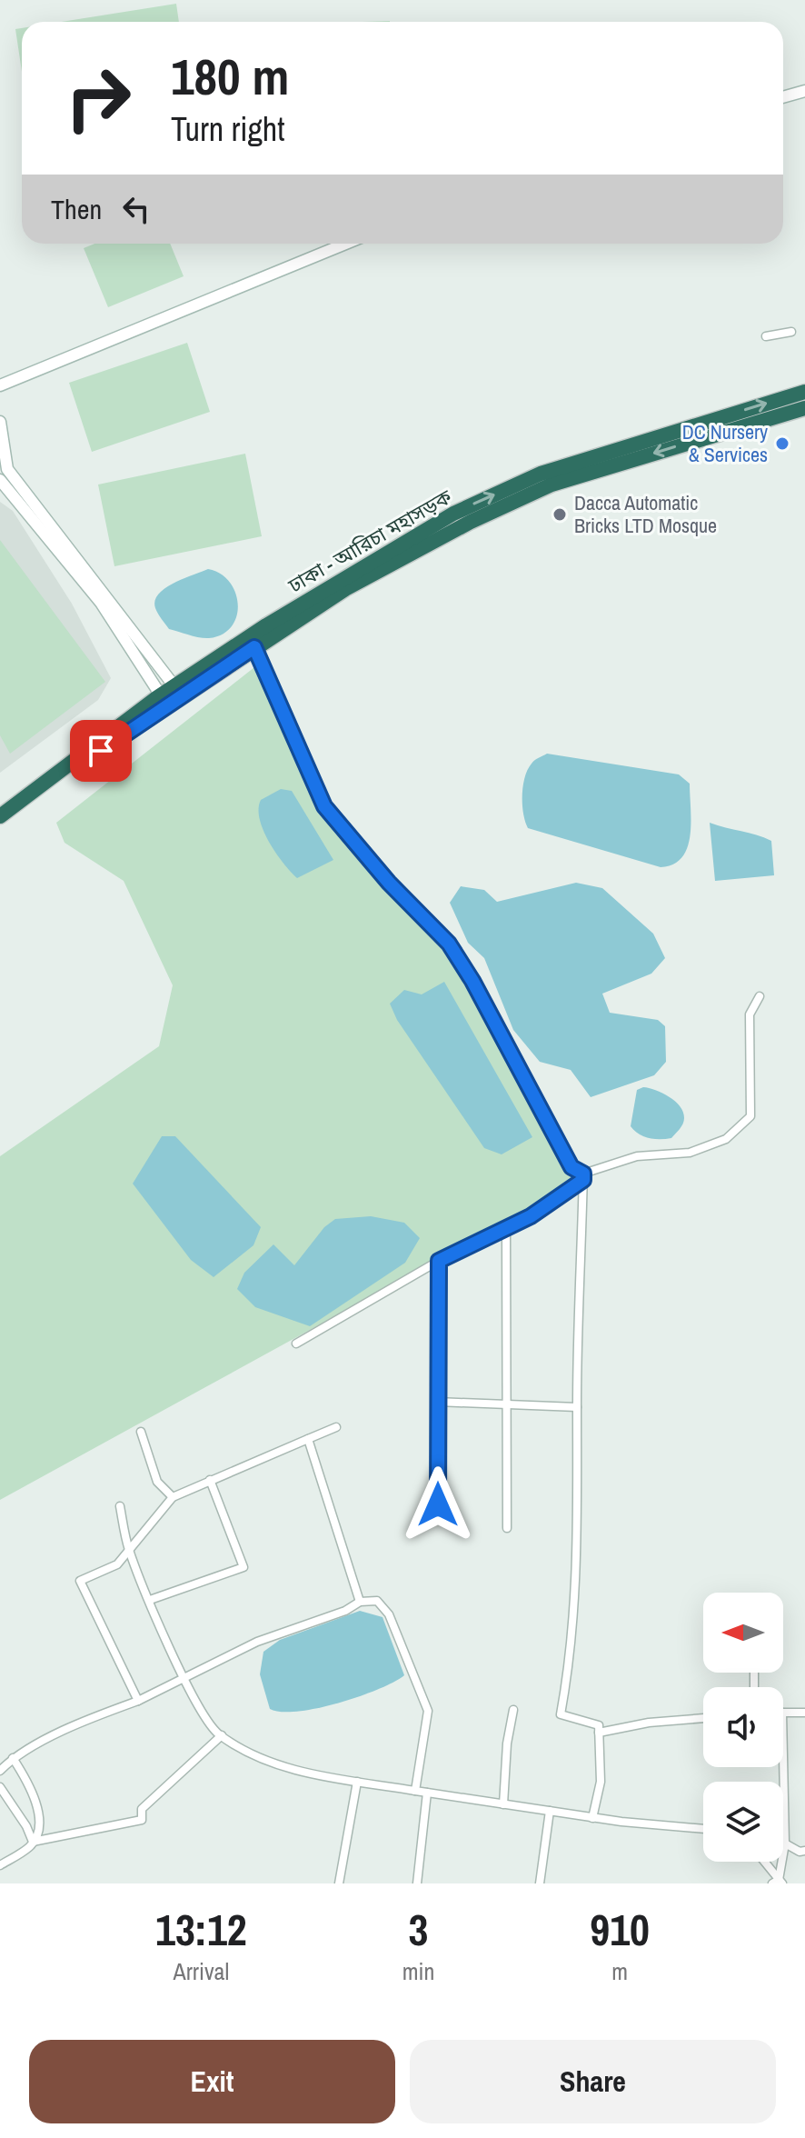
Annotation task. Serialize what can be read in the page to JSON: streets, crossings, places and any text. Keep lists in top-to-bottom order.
{
  "streets": {
    "highway": ["ঢাকা - আরিচা মহাসড়ক"]
  },
  "places": ["DC Nursery & Services", "Dacca Automatic Bricks LTD Mosque"],
  "north": "left",
  "page": {
    "turn": ["180 m", "Turn right"],
    "then": "Then",
    "eta": [
      "13:12",
      "Arrival",
      "3",
      "min",
      "910",
      "m"
    ],
    "buttons": ["Exit", "Share"]
  }
}
